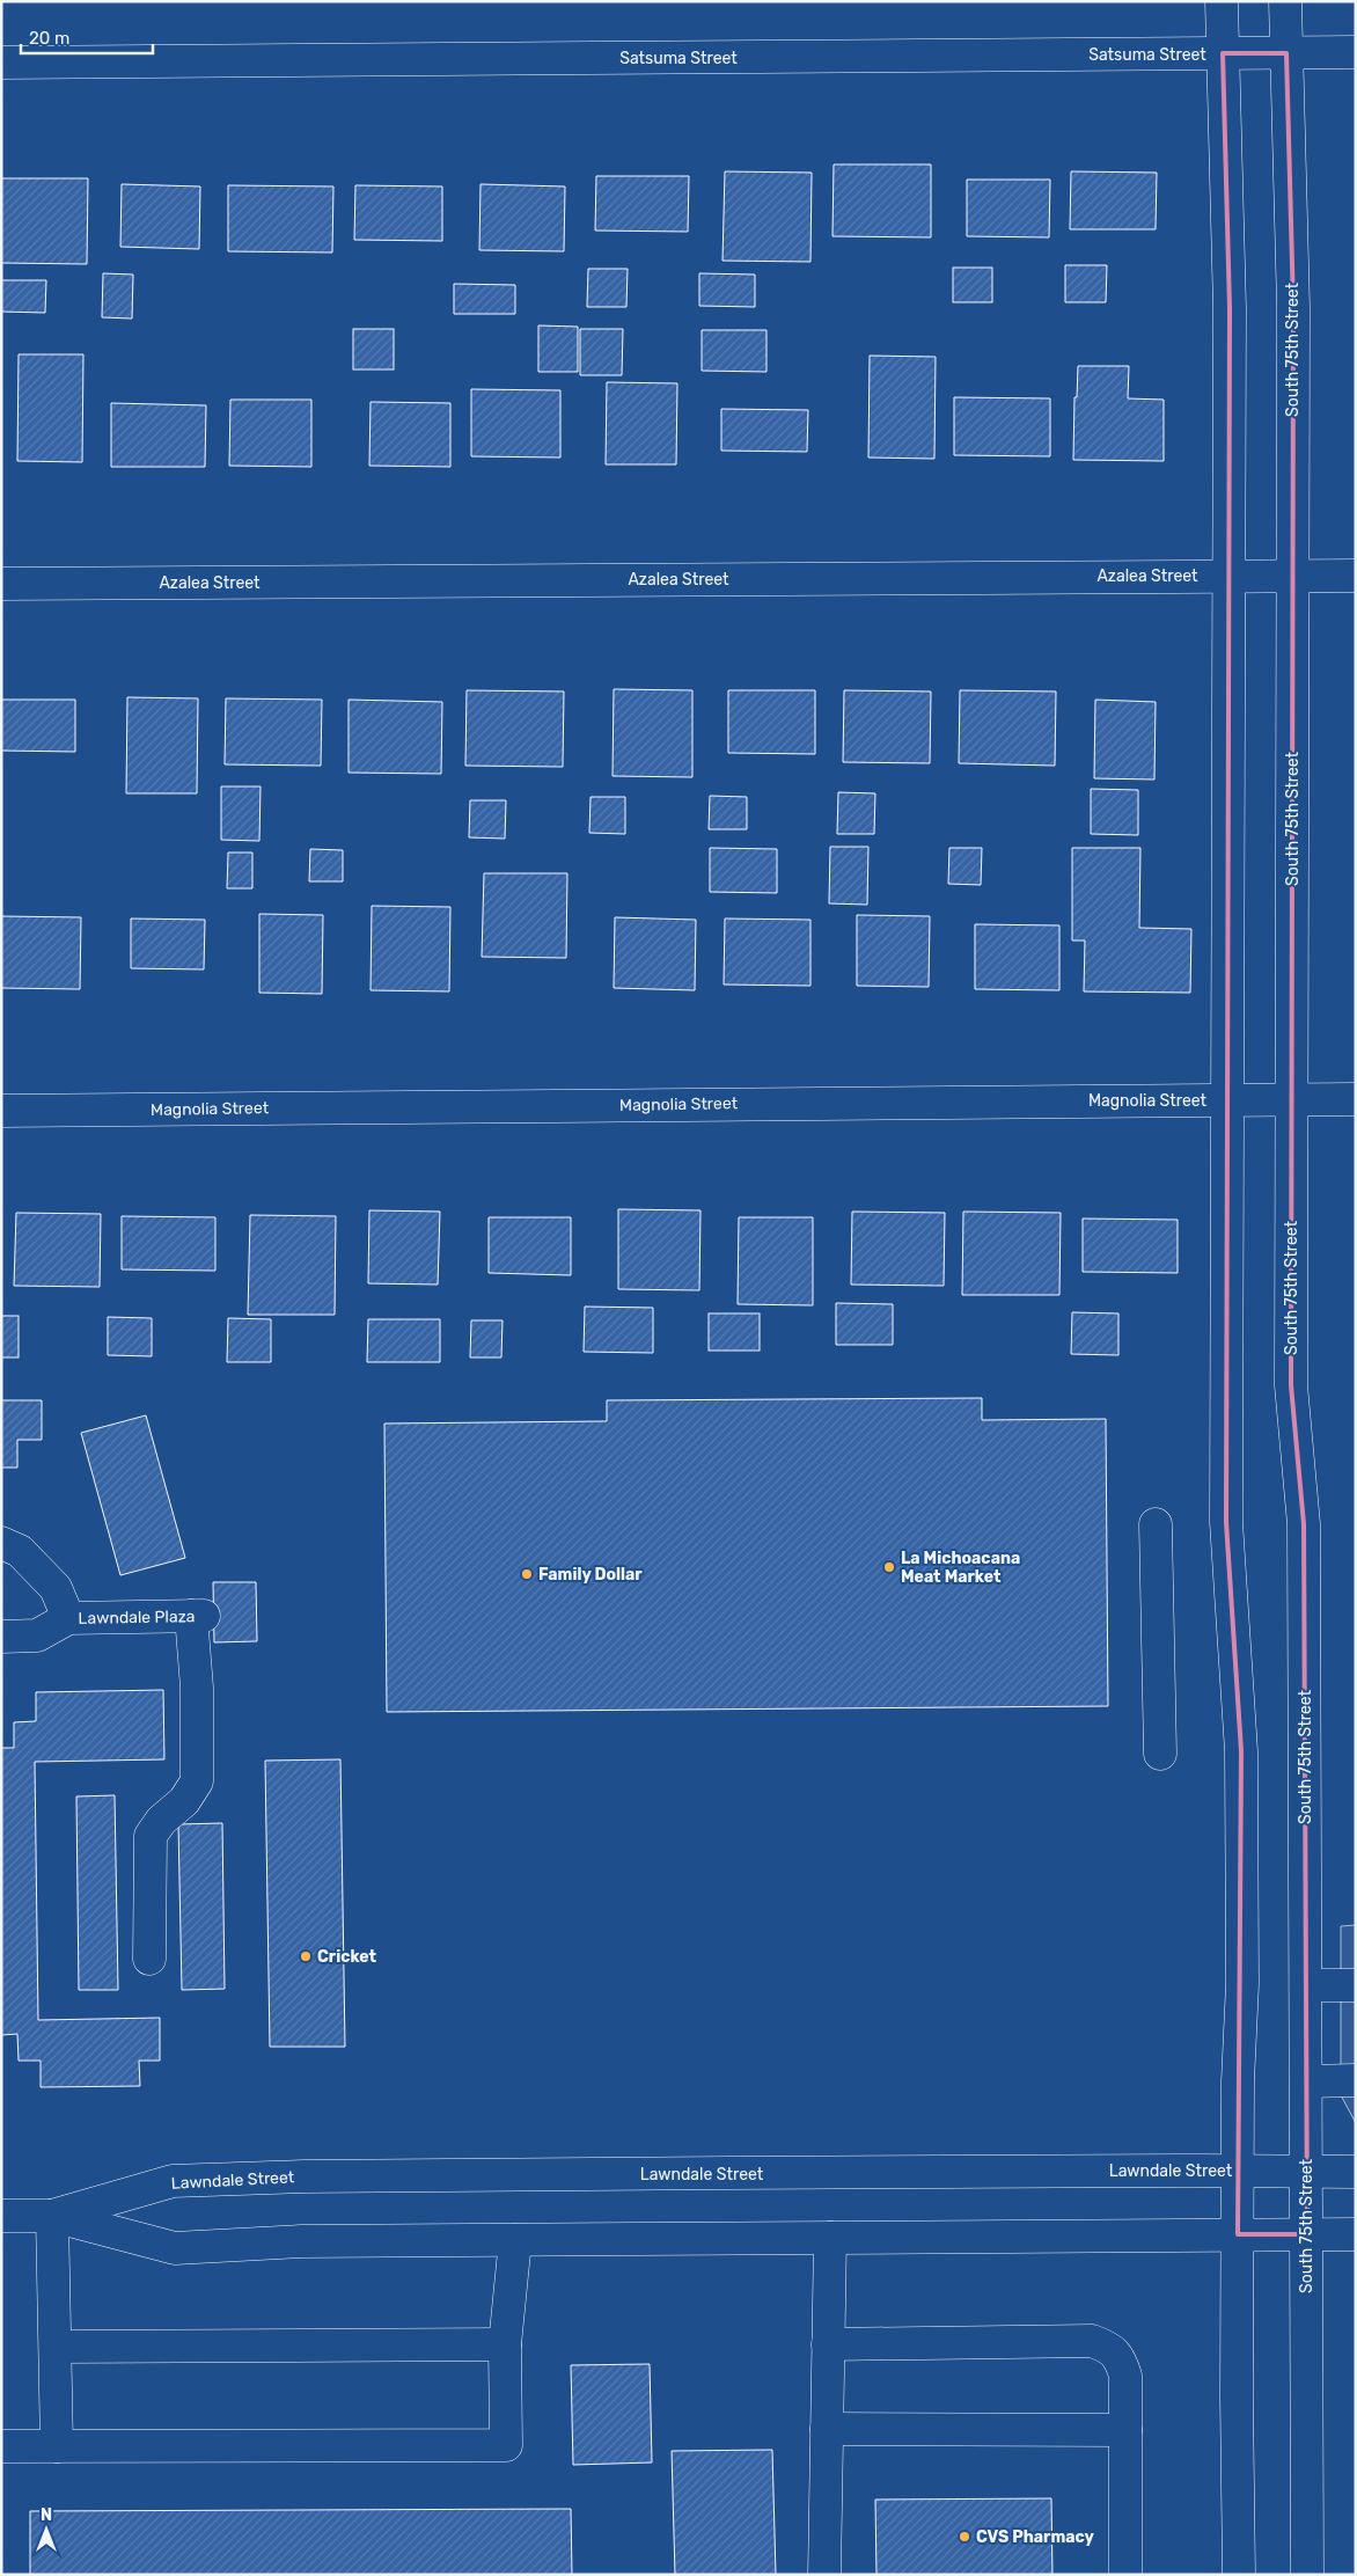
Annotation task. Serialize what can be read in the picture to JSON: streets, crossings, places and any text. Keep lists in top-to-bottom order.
{
  "streets": {
    "main road": [
      "Satsuma Street",
      "South 75th Street",
      "Azalea Street",
      "Magnolia Street",
      "Lawndale Plaza",
      "Lawndale Street"
    ]
  },
  "crossings": [
    ["Satsuma Street", "South 75th Street"],
    ["South 75th Street", "Azalea Street"],
    ["South 75th Street", "Magnolia Street"],
    ["South 75th Street", "Lawndale Street"]
  ],
  "places": [
    "La Michoacana Meat Market",
    "Family Dollar",
    "Cricket",
    "CVS Pharmacy"
  ],
  "scale_bar": "20 m",
  "north": "top"
}
